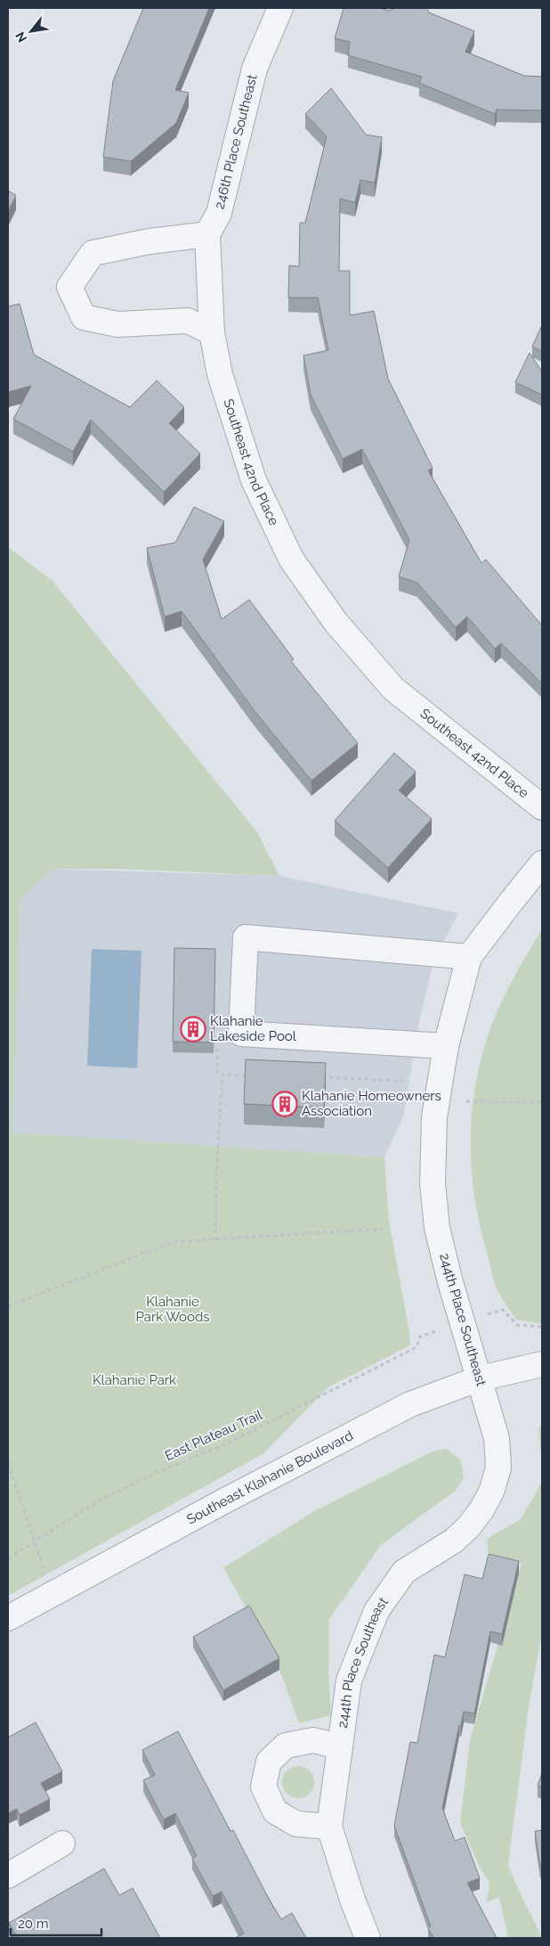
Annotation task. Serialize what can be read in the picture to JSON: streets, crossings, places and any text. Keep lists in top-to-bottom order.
{
  "streets": {
    "street": [
      "246th Place Southeast",
      "Southeast 42nd Place",
      "244th Place Southeast",
      "Southeast Klahanie Boulevard"
    ],
    "path": ["East Plateau Trail"]
  },
  "crossings": [
    ["244th Place Southeast", "Southeast Klahanie Boulevard"]
  ],
  "parks": ["Klahanie Park Woods", "Klahanie Park"],
  "places": {
    "building": ["Klahanie Lakeside Pool", "Klahanie Homeowners Association"]
  },
  "scale_bar": "20 m",
  "north": "bottom left"
}
